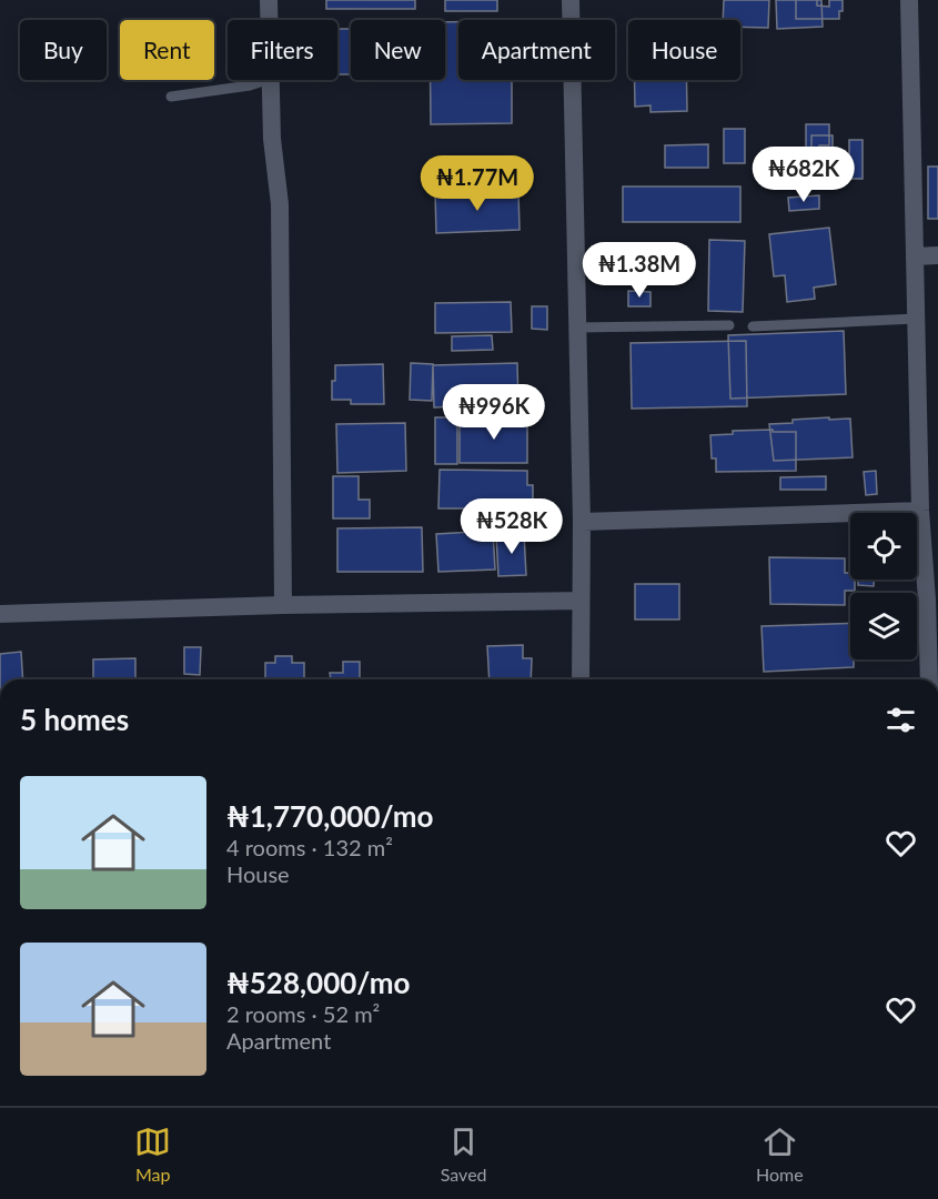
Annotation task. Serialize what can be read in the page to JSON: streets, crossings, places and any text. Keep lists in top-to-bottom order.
{
  "page": {
    "chip": [
      "Buy",
      "Rent",
      "Filters",
      "New",
      "Apartment",
      "House"
    ],
    "price": [
      "₦682K",
      "₦1.77M",
      "₦1.38M",
      "₦996K",
      "₦528K"
    ],
    "heading": "5 homes",
    "list": [
      {
        "name": "₦1,770,000/mo",
        "note": "4 rooms · 132 m² · House"
      },
      {
        "name": "₦528,000/mo",
        "note": "2 rooms · 52 m² · Apartment"
      }
    ],
    "tabs": ["Map", "Saved", "Home"]
  }
}
